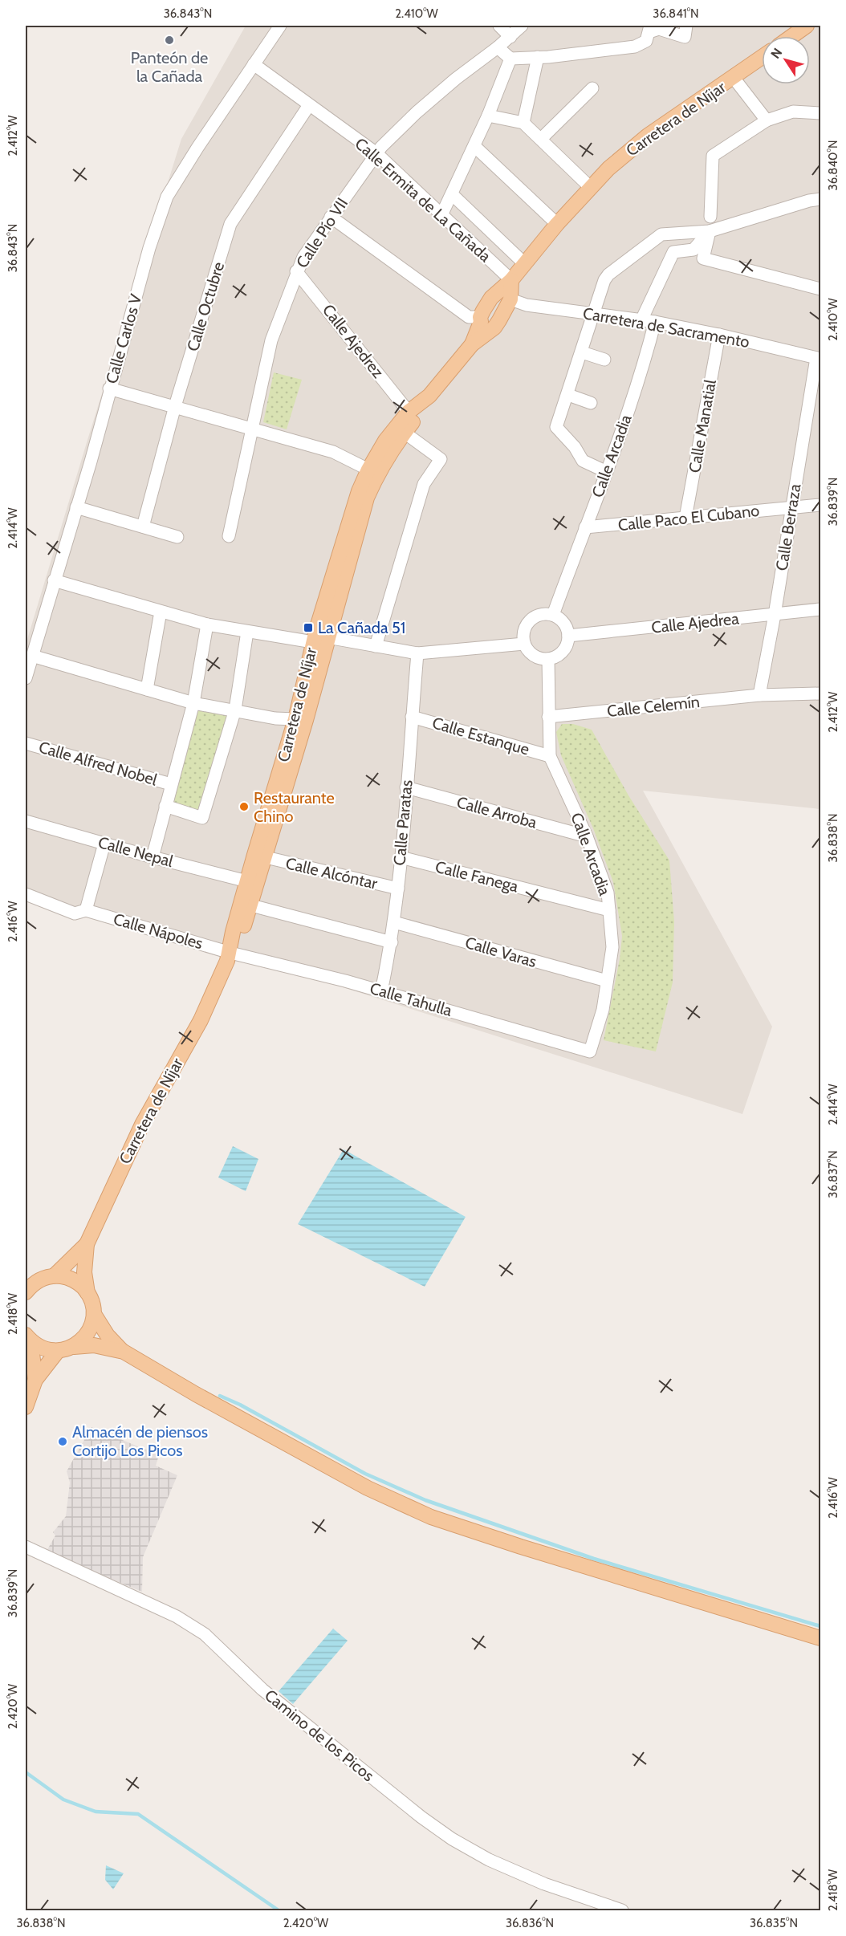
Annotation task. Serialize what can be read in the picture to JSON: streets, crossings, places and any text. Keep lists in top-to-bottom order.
{
  "streets": {
    "main road": ["Carretera de Níjar"],
    "street": [
      "Calle Ermita de La Cañada",
      "Calle Pío VII",
      "Calle Octubre",
      "Carretera de Sacramento",
      "Calle Carlos V",
      "Calle Ajedrez",
      "Calle Manatial",
      "Calle Arcadia",
      "Calle Paco El Cubano",
      "Calle Berraza",
      "Calle Ajedrea",
      "Calle Celemín",
      "Calle Estanque",
      "Calle Alfred Nobel",
      "Calle Arroba",
      "Calle Paratas",
      "Calle Nepal",
      "Calle Alcóntar",
      "Calle Fanega",
      "Calle Nápoles",
      "Calle Varas",
      "Calle Tahulla",
      "Camino de los Picos"
    ]
  },
  "crossings": [
    ["Carretera de Níjar", "Calle Ermita de La Cañada"],
    ["Carretera de Níjar", "Carretera de Sacramento"],
    ["Carretera de Níjar", "Calle Ajedrez"],
    ["Carretera de Níjar", "Calle Nepal"],
    ["Carretera de Níjar", "Calle Alcóntar"],
    ["Carretera de Níjar", "Calle Nápoles"],
    ["Carretera de Níjar", "Calle Tahulla"],
    ["Calle Ermita de La Cañada", "Calle Pío VII"],
    ["Calle Ermita de La Cañada", "Calle Octubre"],
    ["Calle Ermita de La Cañada", "Calle Carlos V"],
    ["Calle Pío VII", "Calle Ajedrez"],
    ["Carretera de Sacramento", "Calle Manatial"],
    ["Carretera de Sacramento", "Calle Arcadia"],
    ["Carretera de Sacramento", "Calle Berraza"],
    ["Calle Manatial", "Calle Paco El Cubano"],
    ["Calle Arcadia", "Calle Paco El Cubano"],
    ["Calle Arcadia", "Calle Ajedrea"],
    ["Calle Arcadia", "Calle Celemín"],
    ["Calle Arcadia", "Calle Estanque"],
    ["Calle Arcadia", "Calle Arroba"],
    ["Calle Arcadia", "Calle Fanega"],
    ["Calle Arcadia", "Calle Varas"],
    ["Calle Arcadia", "Calle Tahulla"],
    ["Calle Paco El Cubano", "Calle Berraza"],
    ["Calle Berraza", "Calle Ajedrea"],
    ["Calle Berraza", "Calle Celemín"],
    ["Calle Estanque", "Calle Paratas"],
    ["Calle Arroba", "Calle Paratas"],
    ["Calle Paratas", "Calle Alcóntar"],
    ["Calle Paratas", "Calle Fanega"],
    ["Calle Paratas", "Calle Varas"],
    ["Calle Paratas", "Calle Tahulla"],
    ["Calle Nápoles", "Calle Tahulla"]
  ],
  "places": {
    "other": ["Panteón de la Cañada", "Restaurante Chino", "Almacén de piensos Cortijo Los Picos"],
    "transit": ["La Cañada 51"]
  },
  "north": "top left",
  "coordinates": [
    "36.843°N",
    "2.410°W",
    "36.841°N",
    "2.412°W",
    "36.840°N",
    "36.839°N",
    "2.414°W",
    "36.838°N",
    "2.416°W",
    "36.837°N",
    "2.418°W",
    "2.420°W",
    "36.836°N",
    "36.835°N"
  ]
}
